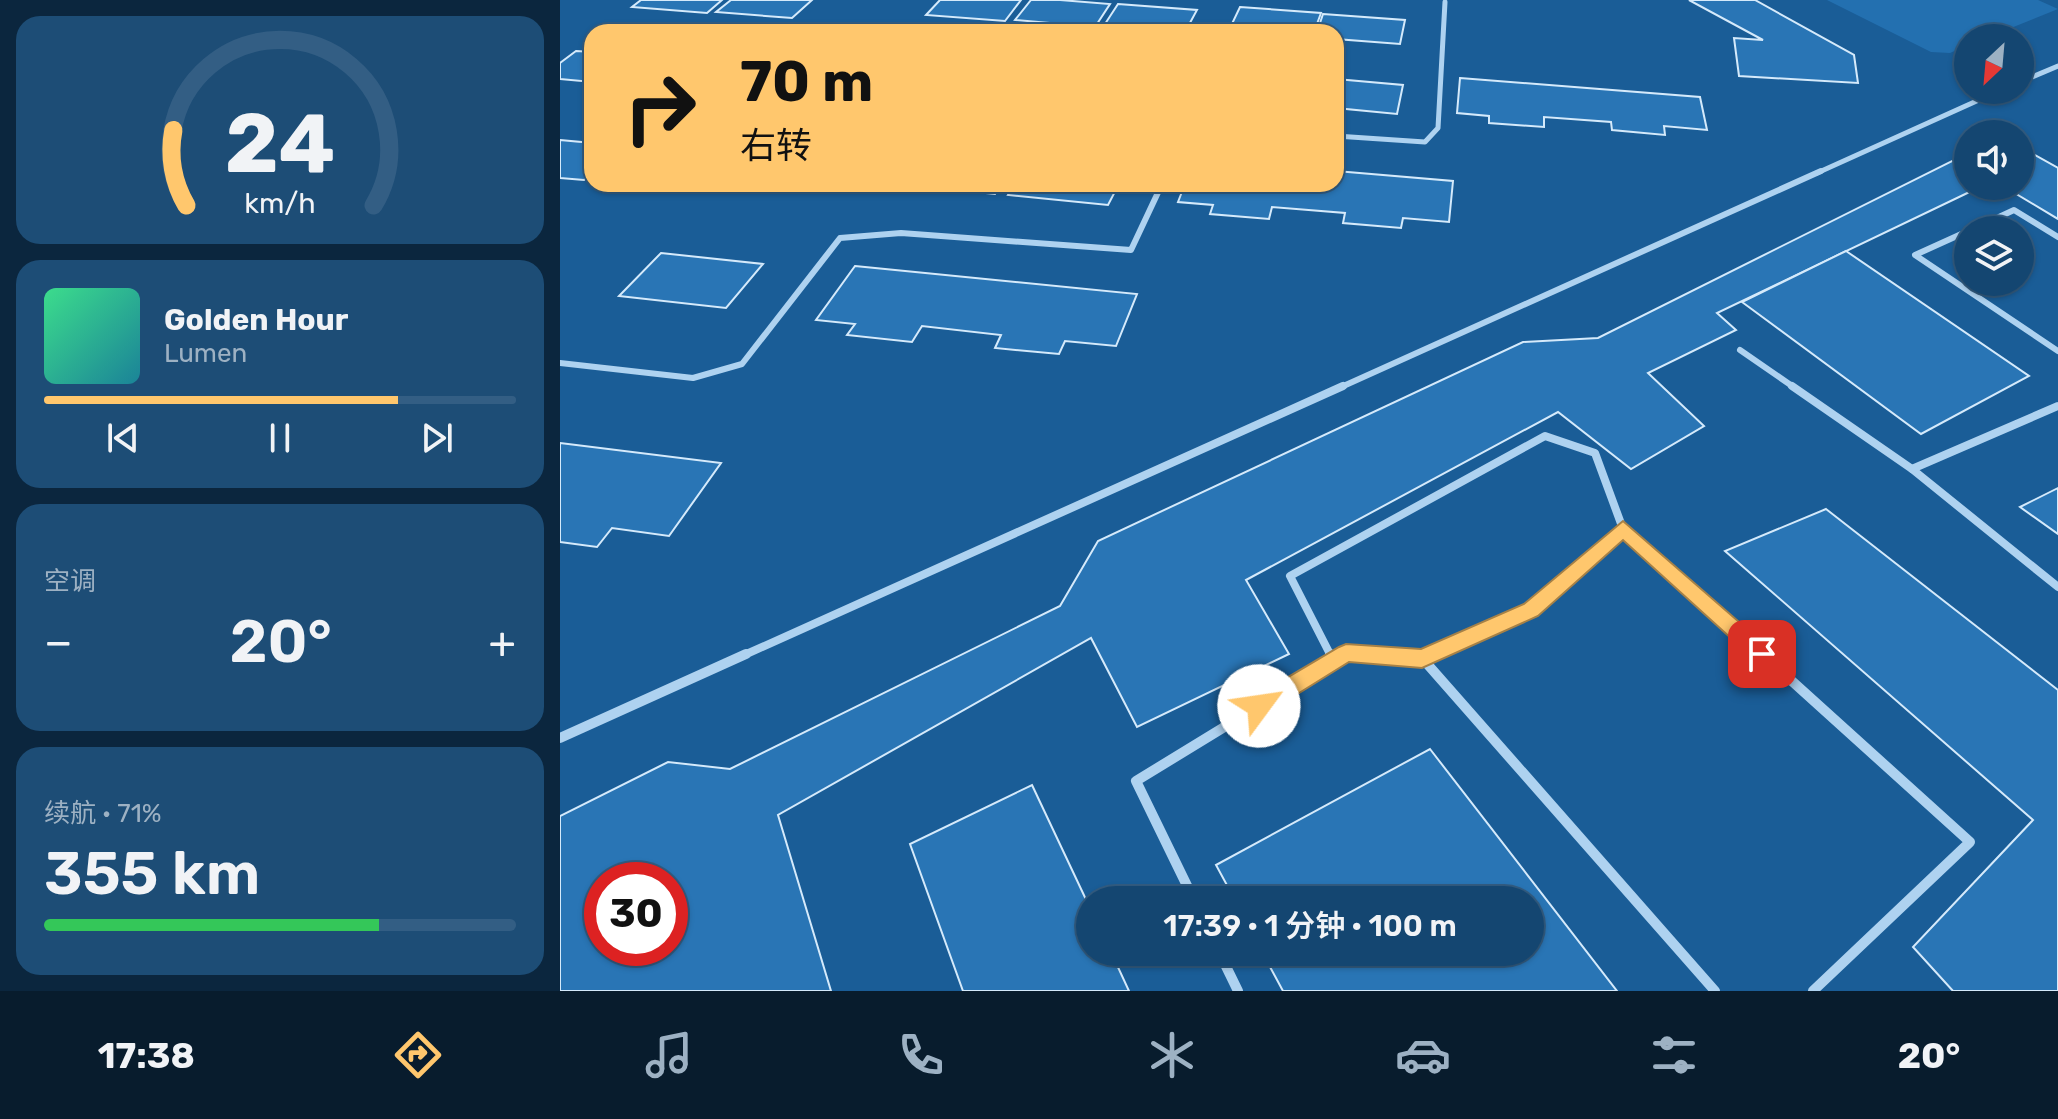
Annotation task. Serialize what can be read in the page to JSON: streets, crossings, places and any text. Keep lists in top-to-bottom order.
{
  "north": "bottom left",
  "page": {
    "turn": ["70 m", "右转"],
    "song": ["Golden Hour", "Lumen"],
    "tile": [
      "空调",
      ["续航 · 71%", "355 km"]
    ],
    "heat": ["−", "20°", "+"],
    "limit": "30",
    "trip": "17:39 · 1 分钟 · 100 m",
    "tabs": ["17:38", "20°"],
    "gauge": ["24", "km/h"]
  }
}
